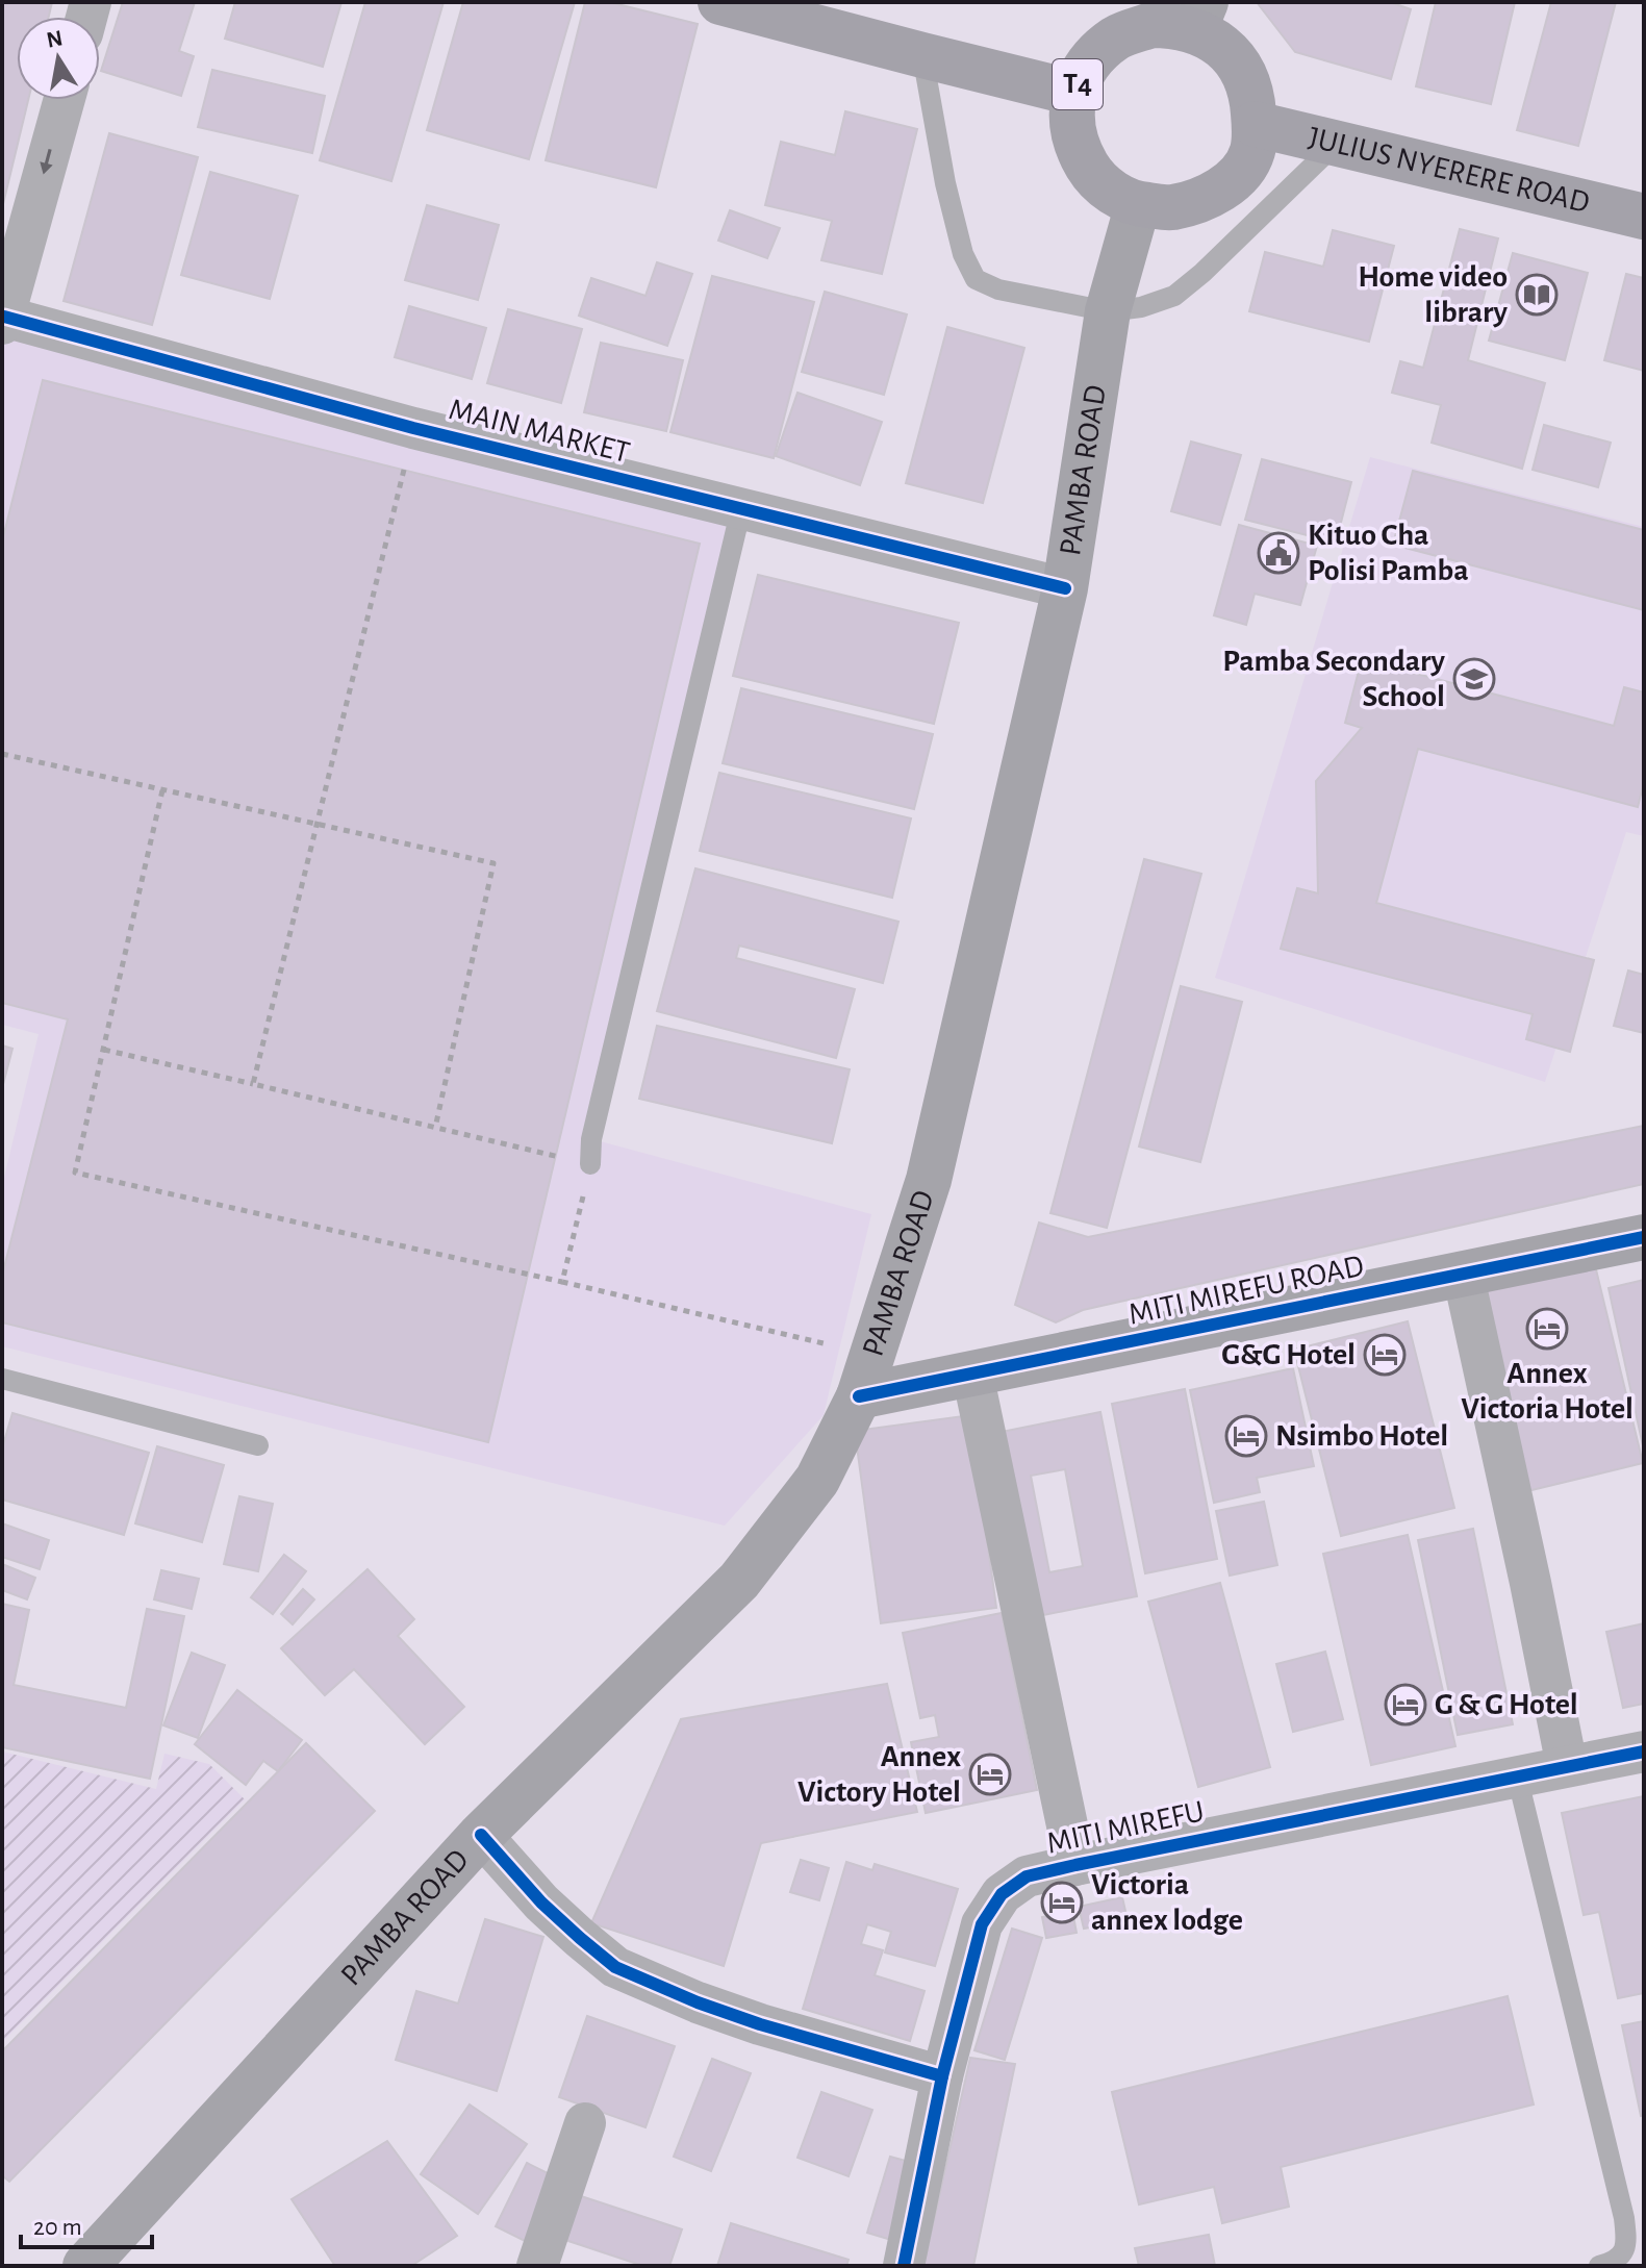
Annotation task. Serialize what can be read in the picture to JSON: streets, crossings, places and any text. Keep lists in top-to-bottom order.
{
  "streets": {
    "highway": ["T4", "JULIUS NYERERE ROAD"],
    "main road": ["PAMBA ROAD", "MITI MIREFU ROAD"],
    "street": ["MAIN MARKET", "MITI MIREFU"]
  },
  "crossings": [
    ["T4", "JULIUS NYERERE ROAD"],
    ["T4", "PAMBA ROAD"],
    ["JULIUS NYERERE ROAD", "PAMBA ROAD"],
    ["MAIN MARKET", "PAMBA ROAD"],
    ["PAMBA ROAD", "MITI MIREFU ROAD"]
  ],
  "places": {
    "library": ["Home video library"],
    "public building": ["Kituo Cha Polisi Pamba"],
    "school or university": ["Pamba Secondary School"],
    "hotel": [
      "Annex Victoria Hotel",
      "G&G Hotel",
      "Nsimbo Hotel",
      "G & G Hotel",
      "Annex Victory Hotel",
      "Victoria annex lodge"
    ]
  },
  "scale_bar": "20 m",
  "north": "top"
}
